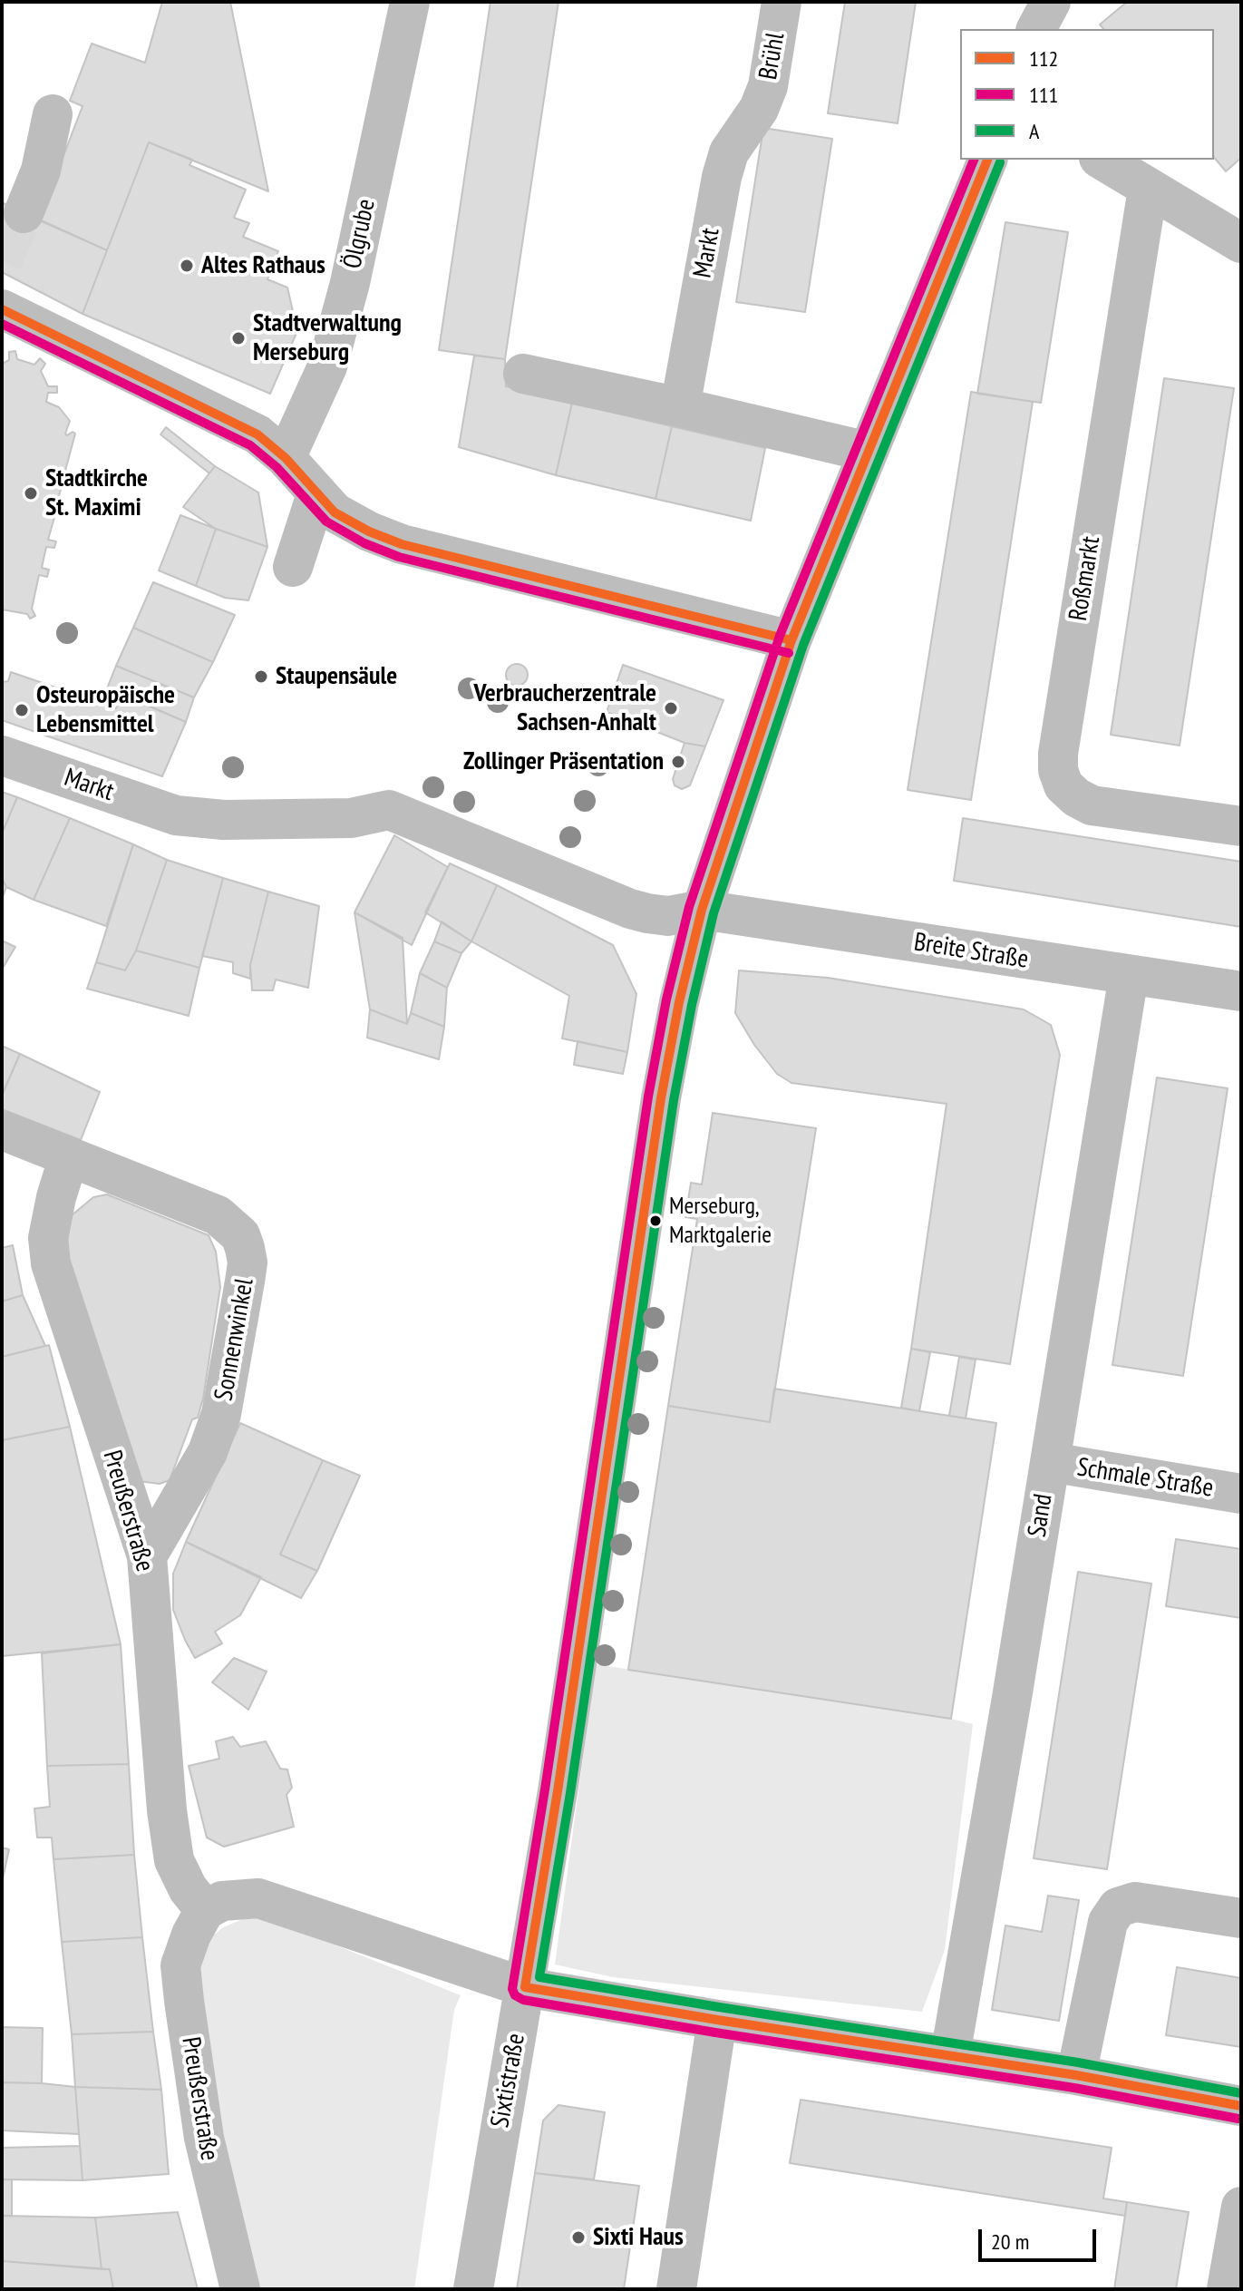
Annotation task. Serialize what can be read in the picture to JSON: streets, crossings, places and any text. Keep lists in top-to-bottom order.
{
  "streets": {
    "street": [
      "Brühl",
      "Ölgrube",
      "Markt",
      "Roßmarkt",
      "Breite Straße",
      "Sonnenwinkel",
      "Schmale Straße",
      "Preußerstraße",
      "Sand",
      "Sixtistraße"
    ]
  },
  "crossings": [
    ["Brühl", "Markt"],
    ["Markt", "Breite Straße"],
    ["Breite Straße", "Sand"],
    ["Sonnenwinkel", "Preußerstraße"],
    ["Schmale Straße", "Sand"]
  ],
  "places": [
    "Altes Rathaus",
    "Stadtverwaltung Merseburg",
    "Stadtkirche St. Maximi",
    "Staupensäule",
    "Verbraucherzentrale Sachsen-Anhalt",
    "Osteuropäische Lebensmittel",
    "Zollinger Präsentation",
    "Merseburg, Marktgalerie",
    "Sixti Haus"
  ],
  "lines": ["transit line 112", "transit line 111", "transit line A"],
  "legend": ["112", "111", "A"],
  "scale_bar": "20 m"
}
